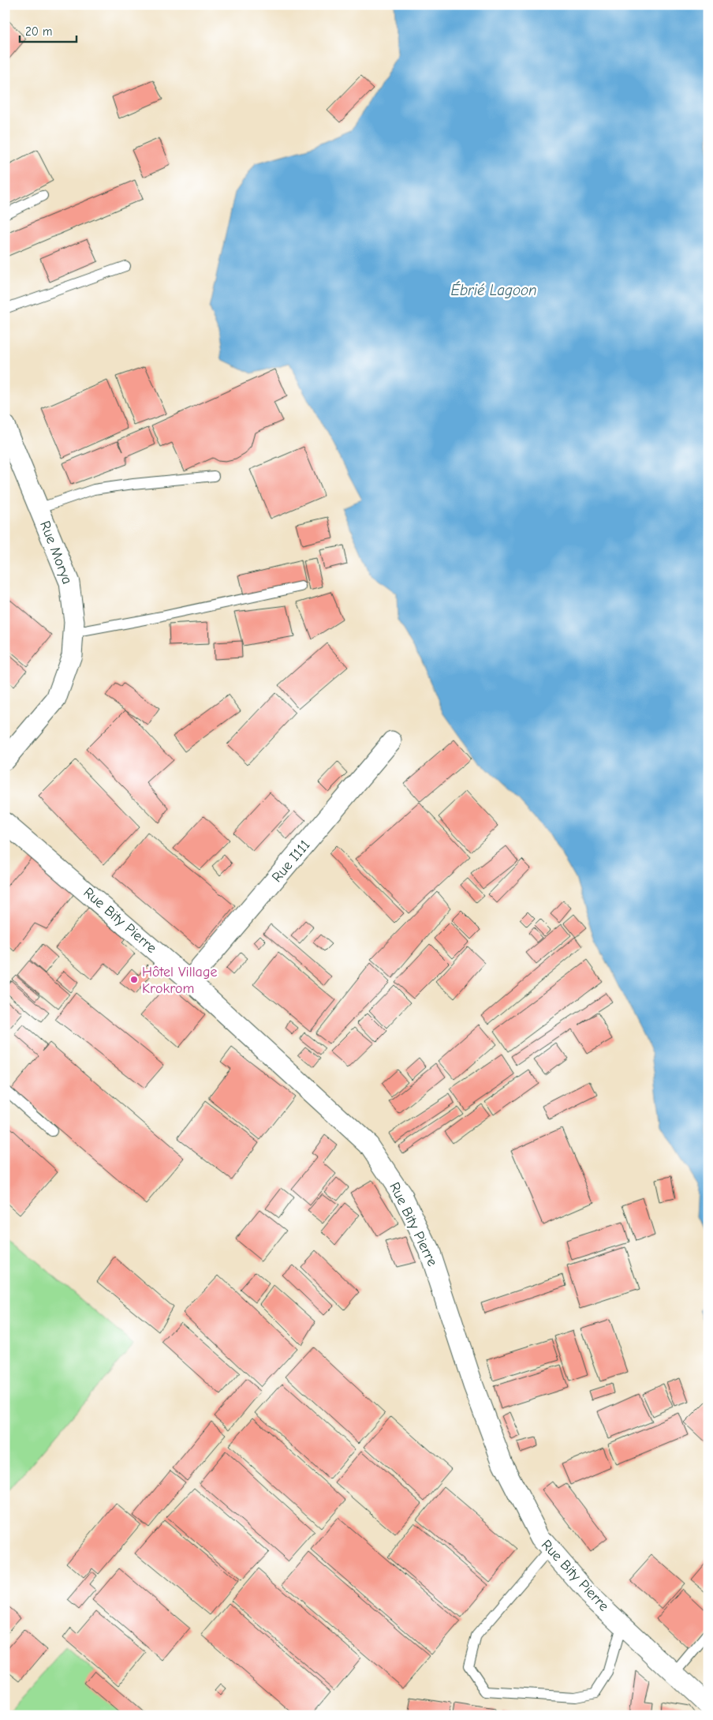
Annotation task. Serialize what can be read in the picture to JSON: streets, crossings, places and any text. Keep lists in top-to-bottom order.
{
  "streets": {
    "street": ["Rue Morya", "Rue I111", "Rue Bity Pierre"]
  },
  "crossings": [
    ["Rue I111", "Rue Bity Pierre"]
  ],
  "water": ["Ébrié Lagoon"],
  "places": ["Hôtel Village Krokrom"],
  "scale_bar": "20 m"
}
